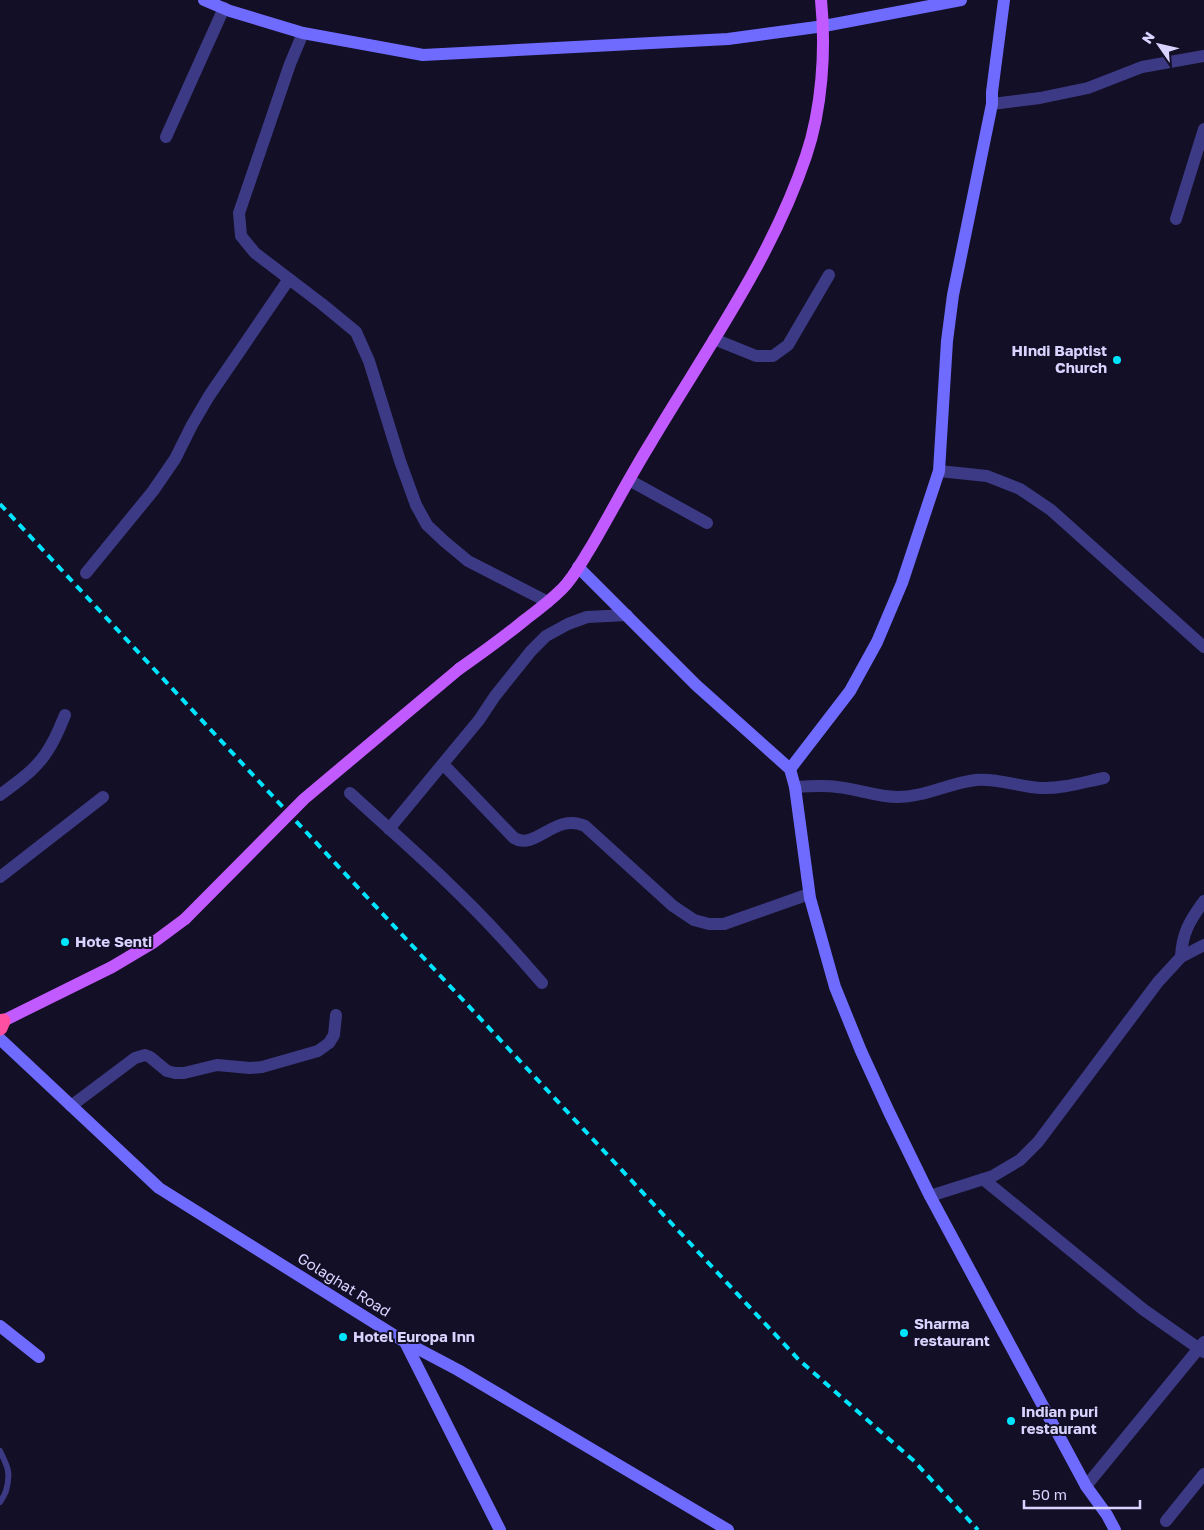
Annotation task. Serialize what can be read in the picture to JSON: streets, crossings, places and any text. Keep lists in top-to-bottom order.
{
  "streets": {
    "street": ["Golaghat Road"]
  },
  "places": [
    "HIndi Baptist Church",
    "Hote Senti",
    "Sharma restaurant",
    "Hotel Europa Inn",
    "Indian puri restaurant"
  ],
  "scale_bar": "50 m",
  "north": "top left"
}
